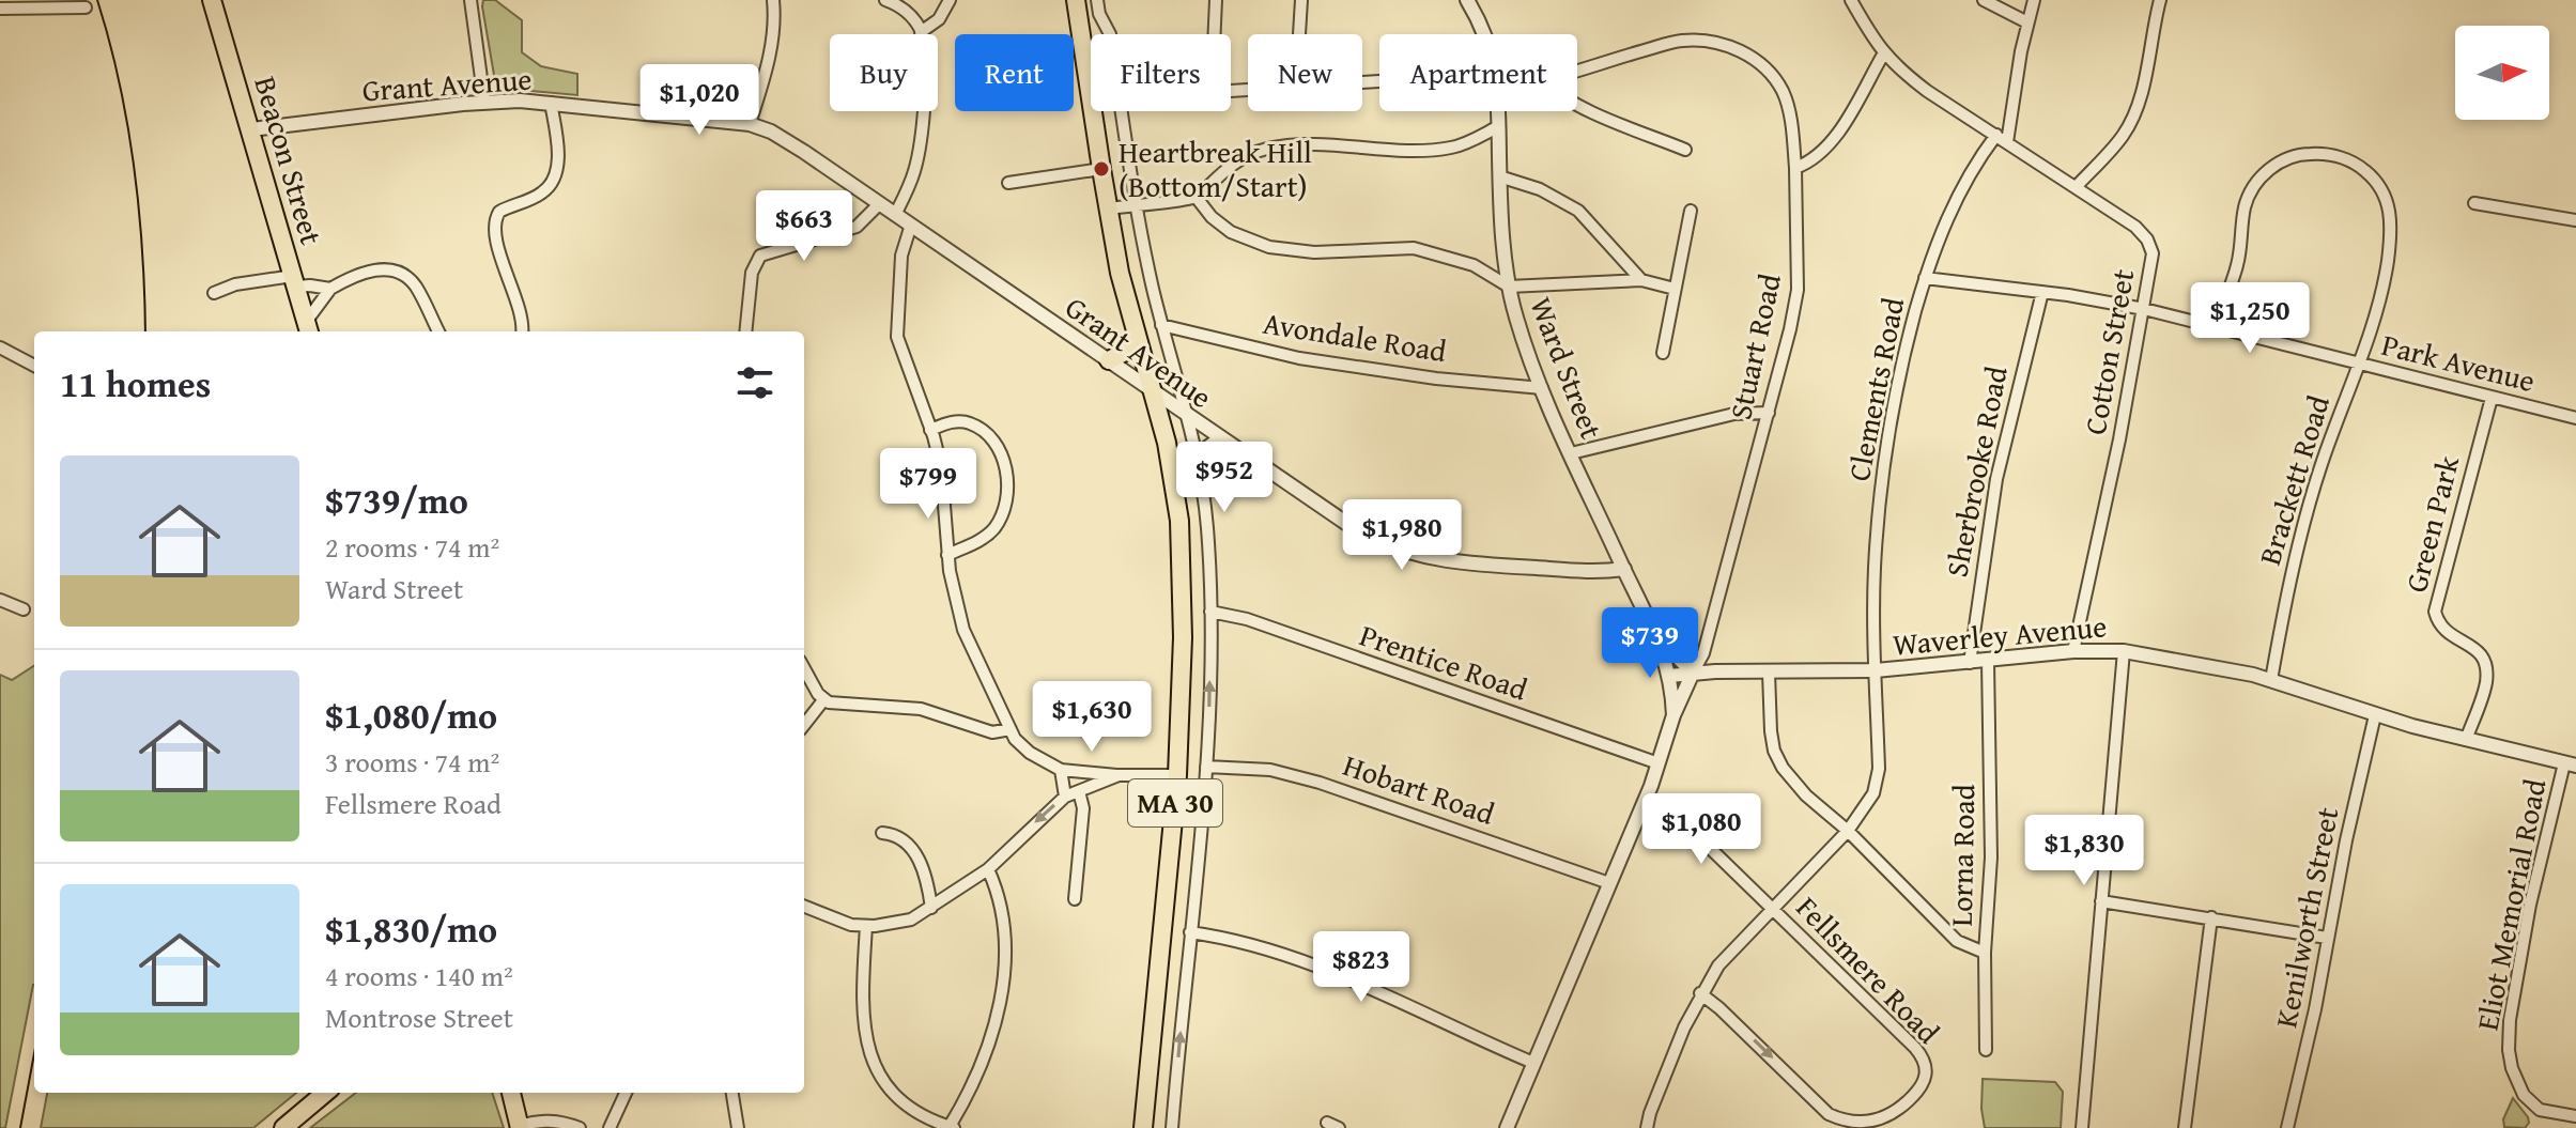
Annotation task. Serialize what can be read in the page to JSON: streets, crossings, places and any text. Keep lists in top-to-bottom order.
{
  "streets": {
    "main road": ["Beacon Street", "MA 30"],
    "street": [
      "Grant Avenue",
      "Avondale Road",
      "Stuart Road",
      "Cotton Street",
      "Park Avenue",
      "Ward Street",
      "Clements Road",
      "Sherbrooke Road",
      "Brackett Road",
      "Green Park",
      "Waverley Avenue",
      "Prentice Road",
      "Hobart Road",
      "Lorna Road",
      "Eliot Memorial Road",
      "Kenilworth Street",
      "Fellsmere Road"
    ]
  },
  "crossings": [
    ["Grant Avenue", "Beacon Street"],
    ["Grant Avenue", "Ward Street"],
    ["Grant Avenue", "MA 30"],
    ["Avondale Road", "Ward Street"],
    ["Stuart Road", "Ward Street"],
    ["Stuart Road", "Waverley Avenue"],
    ["Cotton Street", "Park Avenue"],
    ["Cotton Street", "Clements Road"],
    ["Cotton Street", "Waverley Avenue"],
    ["Park Avenue", "Clements Road"],
    ["Park Avenue", "Sherbrooke Road"],
    ["Park Avenue", "Brackett Road"],
    ["Park Avenue", "Green Park"],
    ["Ward Street", "Waverley Avenue"],
    ["Ward Street", "Prentice Road"],
    ["Ward Street", "Hobart Road"],
    ["Ward Street", "Fellsmere Road"],
    ["Clements Road", "Waverley Avenue"],
    ["Clements Road", "Fellsmere Road"],
    ["Sherbrooke Road", "Waverley Avenue"],
    ["Brackett Road", "Waverley Avenue"],
    ["Green Park", "Waverley Avenue"],
    ["Waverley Avenue", "Lorna Road"],
    ["Waverley Avenue", "Eliot Memorial Road"],
    ["Waverley Avenue", "Kenilworth Street"]
  ],
  "places": ["Heartbreak Hill (Bottom/Start)"],
  "north": "right",
  "page": {
    "chip": [
      "Buy",
      "Rent",
      "Filters",
      "New",
      "Apartment"
    ],
    "price": [
      "$1,020",
      "$663",
      "$1,250",
      "$952",
      "$799",
      "$1,980",
      "$739",
      "$1,630",
      "$1,080",
      "$1,830",
      "$823"
    ],
    "heading": "11 homes",
    "list": [
      {
        "name": "$739/mo",
        "note": "2 rooms · 74 m² · Ward Street"
      },
      {
        "name": "$1,080/mo",
        "note": "3 rooms · 74 m² · Fellsmere Road"
      },
      {
        "name": "$1,830/mo",
        "note": "4 rooms · 140 m² · Montrose Street"
      }
    ]
  }
}
